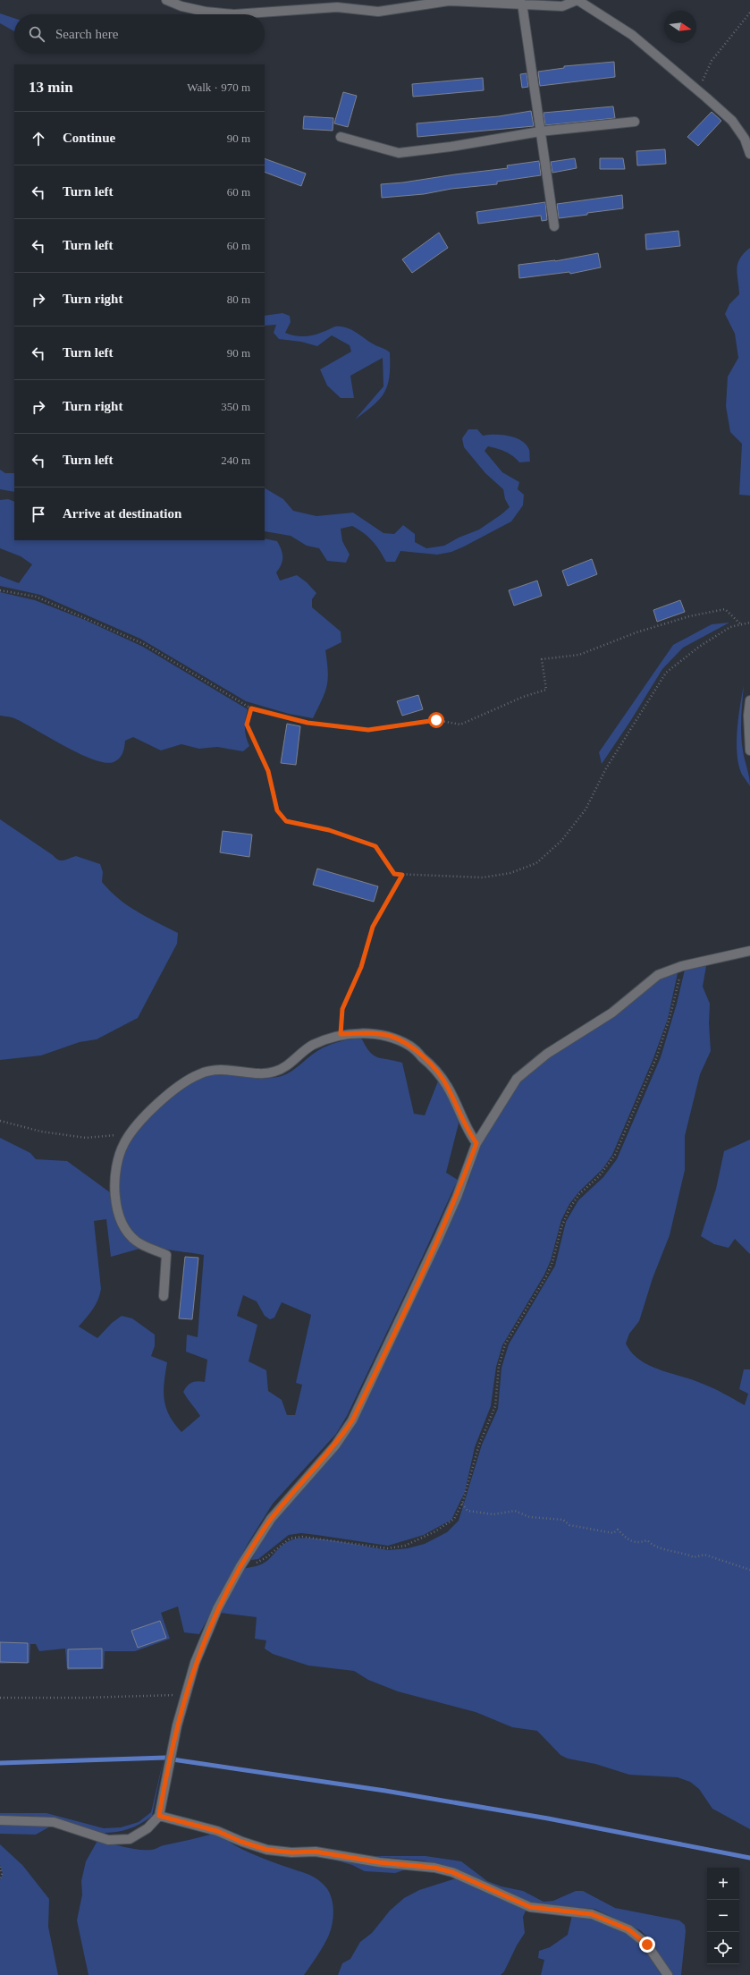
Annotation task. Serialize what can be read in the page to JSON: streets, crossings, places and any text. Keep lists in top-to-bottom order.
{
  "north": "right",
  "page": {
    "search": "Search here",
    "heading": ["13 min", "Walk · 970 m"],
    "list": [
      ["Continue", "90 m"],
      ["Turn left", "60 m"],
      ["Turn left", "60 m"],
      ["Turn right", "80 m"],
      ["Turn left", "90 m"],
      ["Turn right", "350 m"],
      ["Turn left", "240 m"],
      "Arrive at destination"
    ],
    "map_buttons": ["+", "−"]
  }
}
